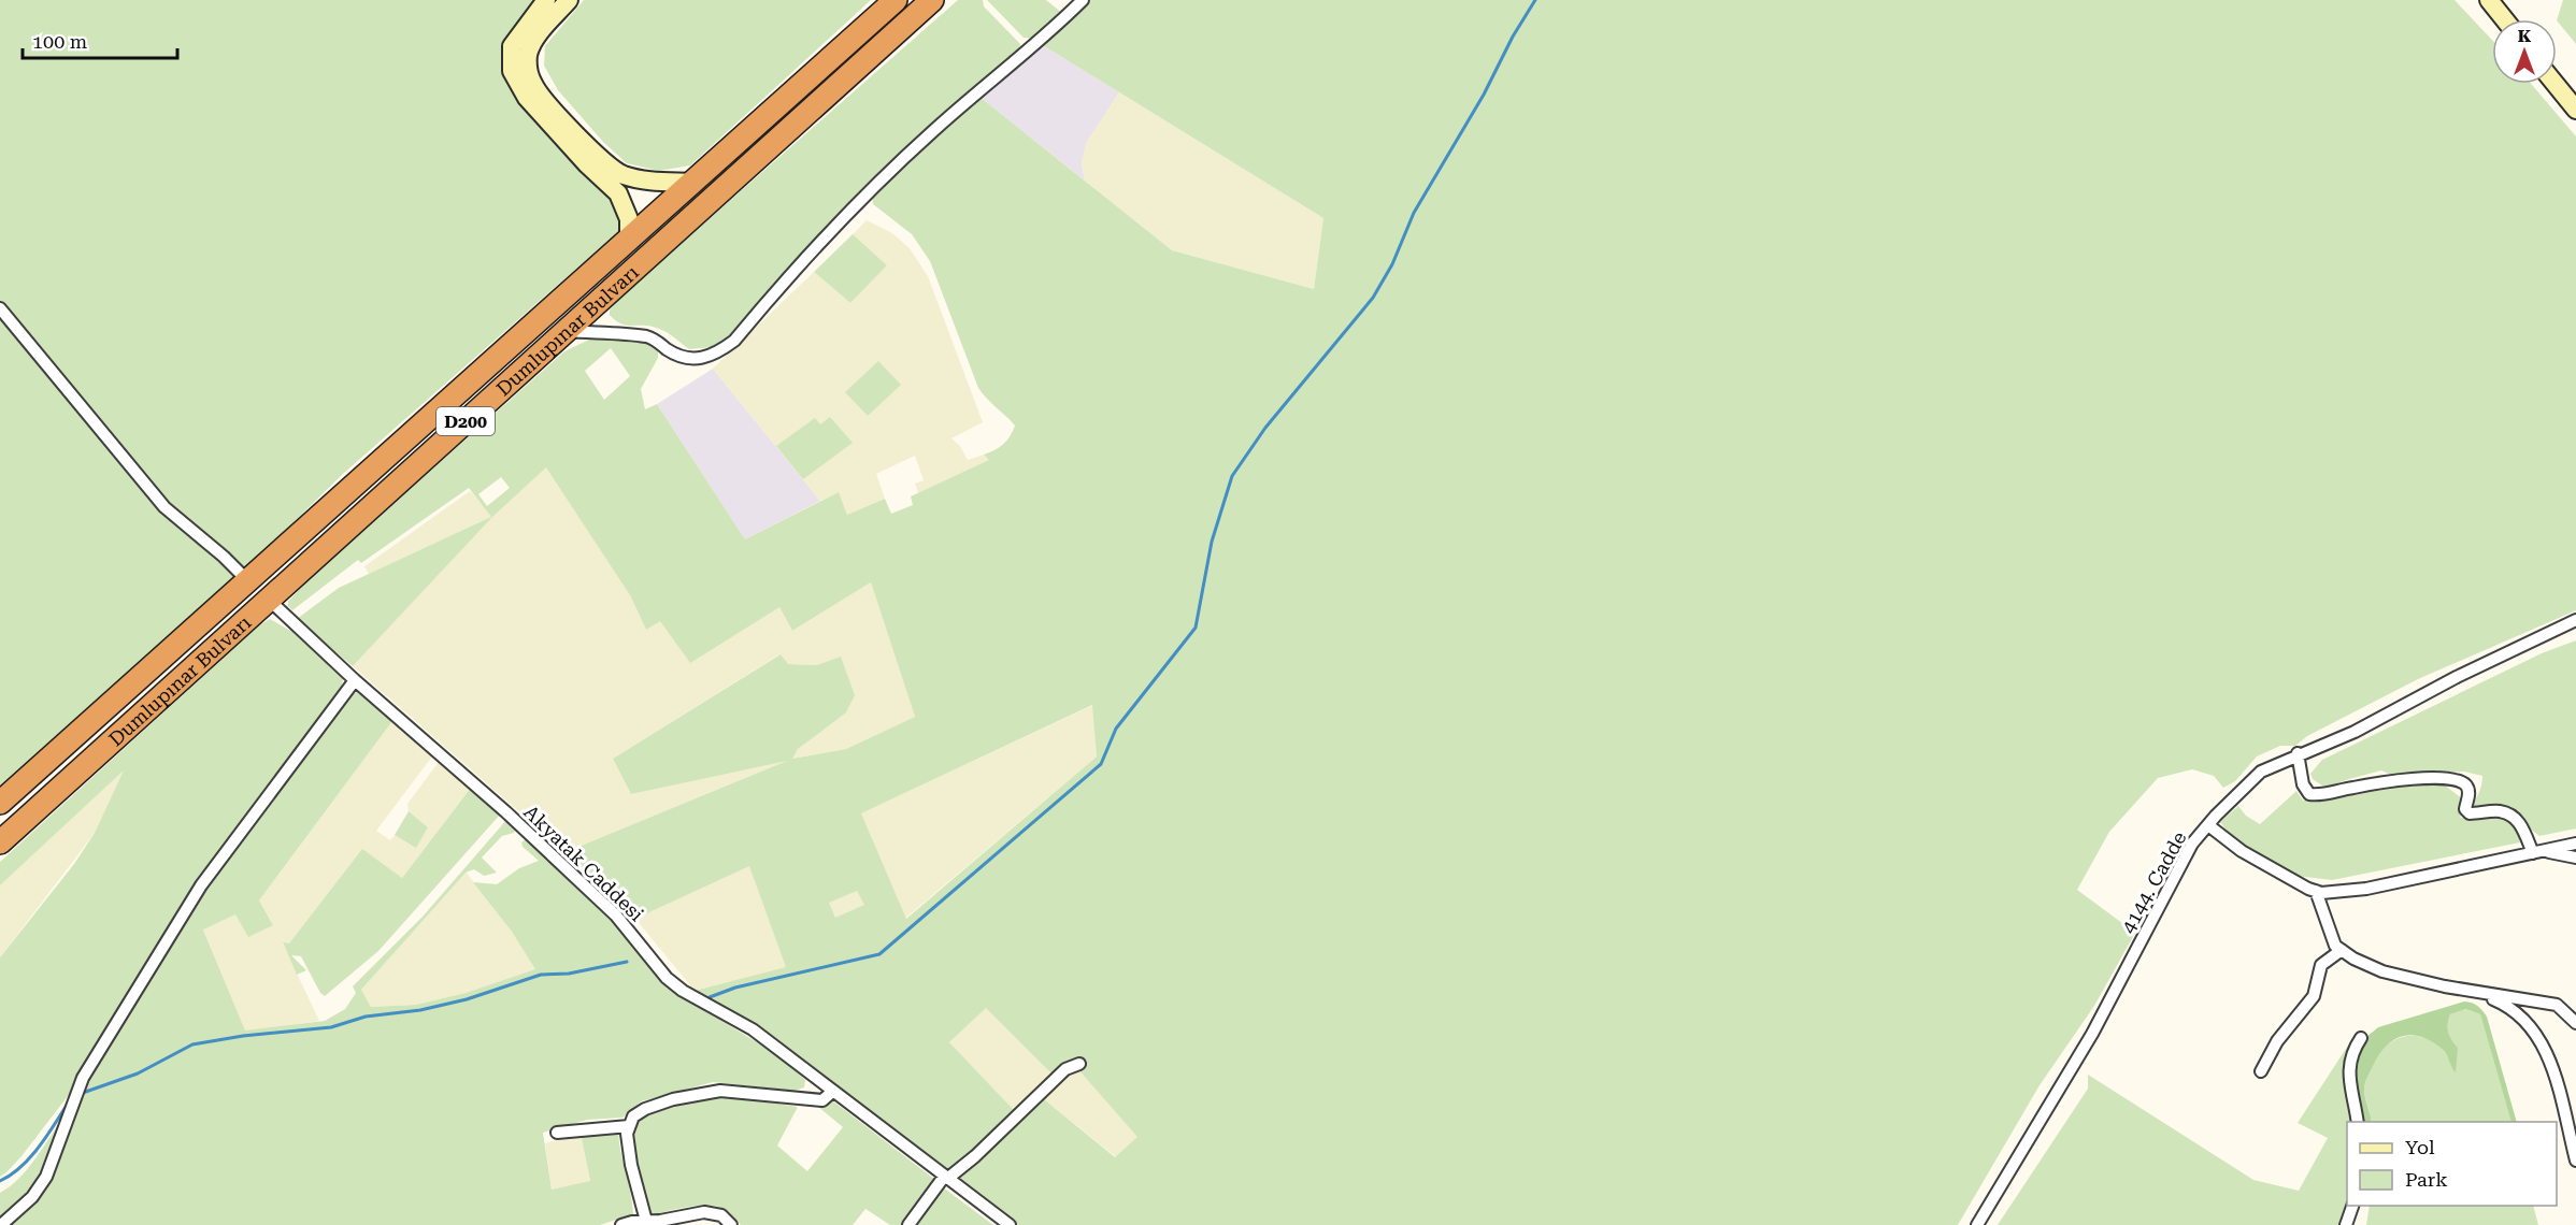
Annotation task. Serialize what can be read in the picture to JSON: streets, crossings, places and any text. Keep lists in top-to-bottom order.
{
  "streets": {
    "highway": ["Dumlupınar Bulvarı", "D200"],
    "street": ["Akyatak Caddesi", "4144. Cadde"]
  },
  "crossings": [
    ["Dumlupınar Bulvarı", "Akyatak Caddesi"]
  ],
  "legend": ["Yol", "Park"],
  "scale_bar": "100 m",
  "north": "top"
}
